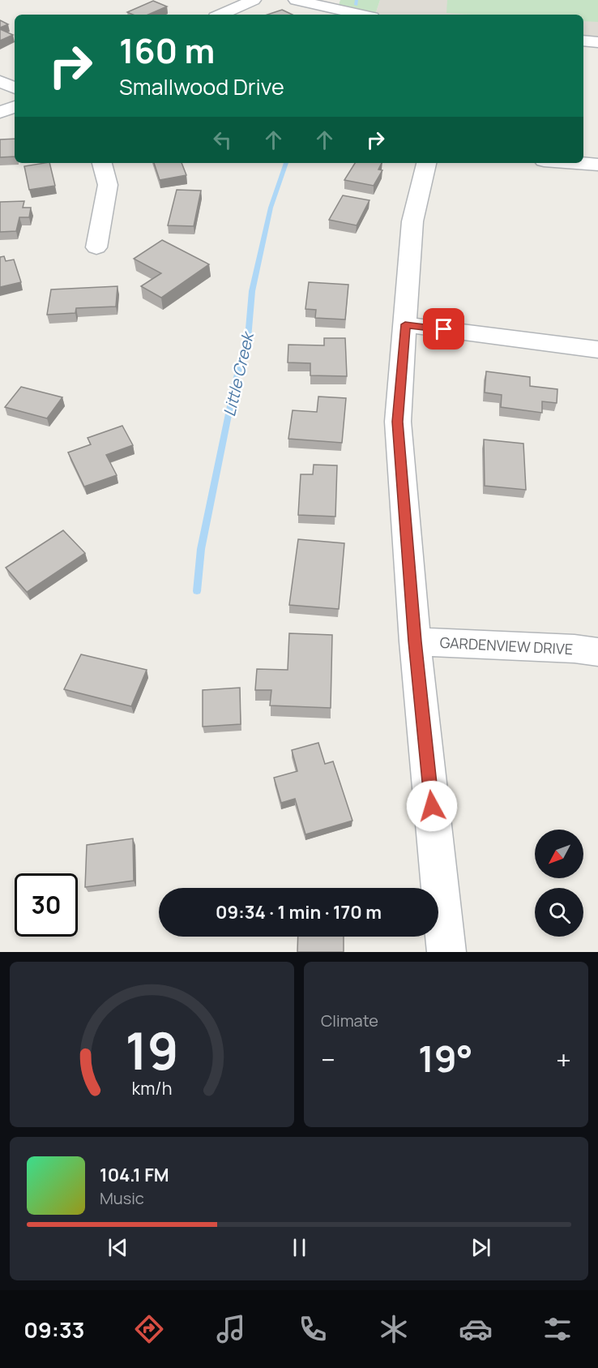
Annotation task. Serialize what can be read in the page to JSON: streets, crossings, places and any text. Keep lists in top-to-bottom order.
{
  "streets": {
    "street": ["GARDENVIEW DRIVE"]
  },
  "water": ["Little Creek"],
  "north": "bottom left",
  "page": {
    "turn": ["160 m", "Smallwood Drive"],
    "limit": "30",
    "trip": "09:34 · 1 min · 170 m",
    "tile": "Climate",
    "heat": ["−", "19°", "+"],
    "song": ["104.1 FM", "Music"],
    "tabs": "09:33",
    "gauge": ["19", "km/h"]
  }
}
